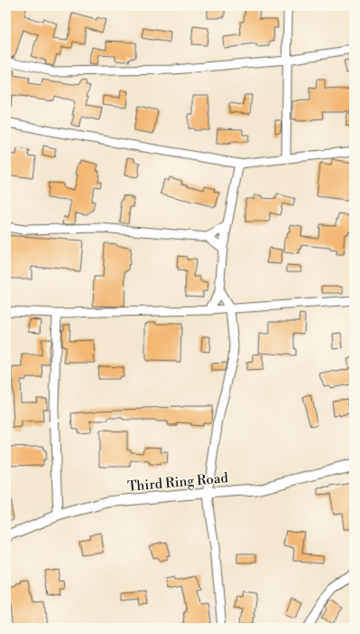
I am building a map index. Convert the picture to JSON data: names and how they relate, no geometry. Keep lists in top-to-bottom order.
{
  "streets": {
    "street": ["Third Ring Road"]
  }
}
